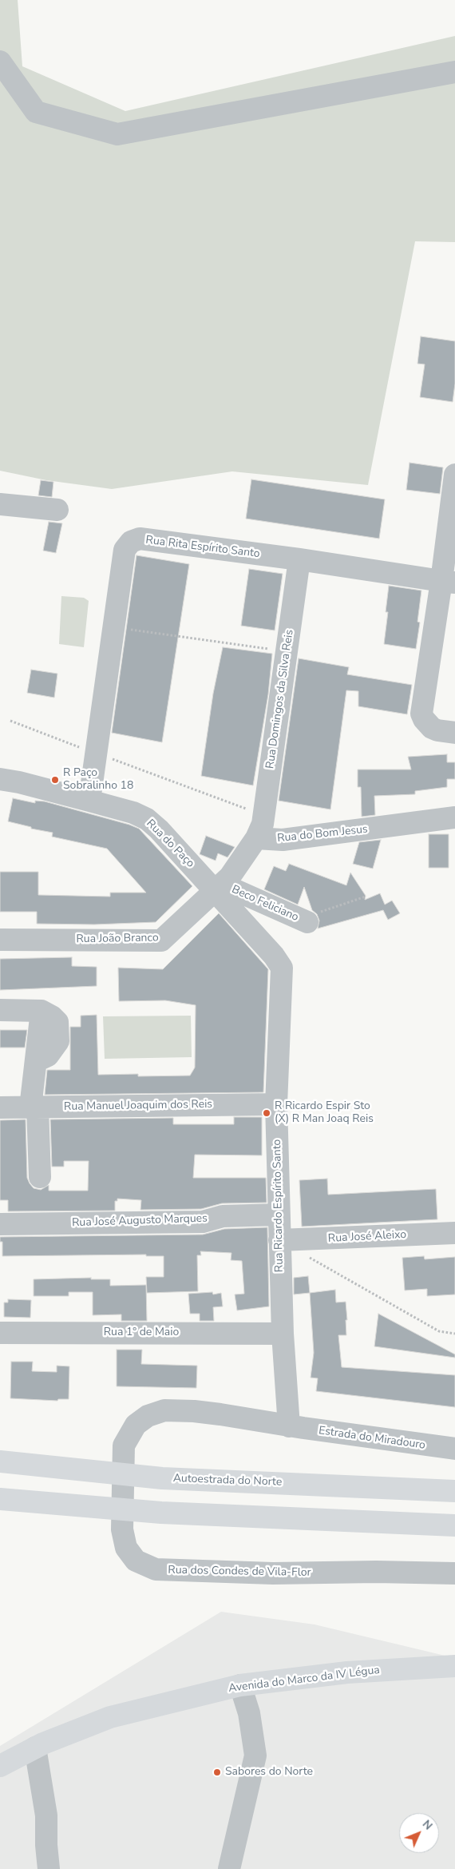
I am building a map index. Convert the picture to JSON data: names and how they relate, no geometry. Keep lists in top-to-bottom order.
{
  "streets": {
    "main road": ["Autoestrada do Norte", "Avenida do Marco da IV Légua"],
    "street": [
      "Rua Rita Espírito Santo",
      "Rua Domingos da Silva Reis",
      "Rua do Bom Jesus",
      "Rua do Paço",
      "Beco Feliciano",
      "Rua João Branco",
      "Rua Manuel Joaquim dos Reis",
      "Rua Ricardo Espírito Santo",
      "Rua José Augusto Marques",
      "Rua José Aleixo",
      "Rua 1º de Maio",
      "Estrada do Miradouro",
      "Rua dos Condes de Vila-Flor"
    ]
  },
  "crossings": [
    ["Rua Rita Espírito Santo", "Rua Domingos da Silva Reis"],
    ["Rua Rita Espírito Santo", "Rua do Paço"],
    ["Rua Domingos da Silva Reis", "Rua do Bom Jesus"],
    ["Rua do Paço", "Beco Feliciano"],
    ["Rua do Paço", "Rua João Branco"],
    ["Rua do Paço", "Rua Ricardo Espírito Santo"],
    ["Beco Feliciano", "Rua João Branco"],
    ["Beco Feliciano", "Rua Ricardo Espírito Santo"],
    ["Rua João Branco", "Rua Ricardo Espírito Santo"],
    ["Rua Manuel Joaquim dos Reis", "Rua Ricardo Espírito Santo"],
    ["Rua Ricardo Espírito Santo", "Rua José Augusto Marques"],
    ["Rua Ricardo Espírito Santo", "Rua José Aleixo"],
    ["Rua Ricardo Espírito Santo", "Rua 1º de Maio"],
    ["Rua Ricardo Espírito Santo", "Estrada do Miradouro"],
    ["Rua Ricardo Espírito Santo", "Rua dos Condes de Vila-Flor"],
    ["Estrada do Miradouro", "Rua dos Condes de Vila-Flor"]
  ],
  "places": ["R Paço Sobralinho 18", "R Ricardo Espir Sto (X) R Man Joaq Reis", "Sabores do Norte"],
  "north": "top right"
}
